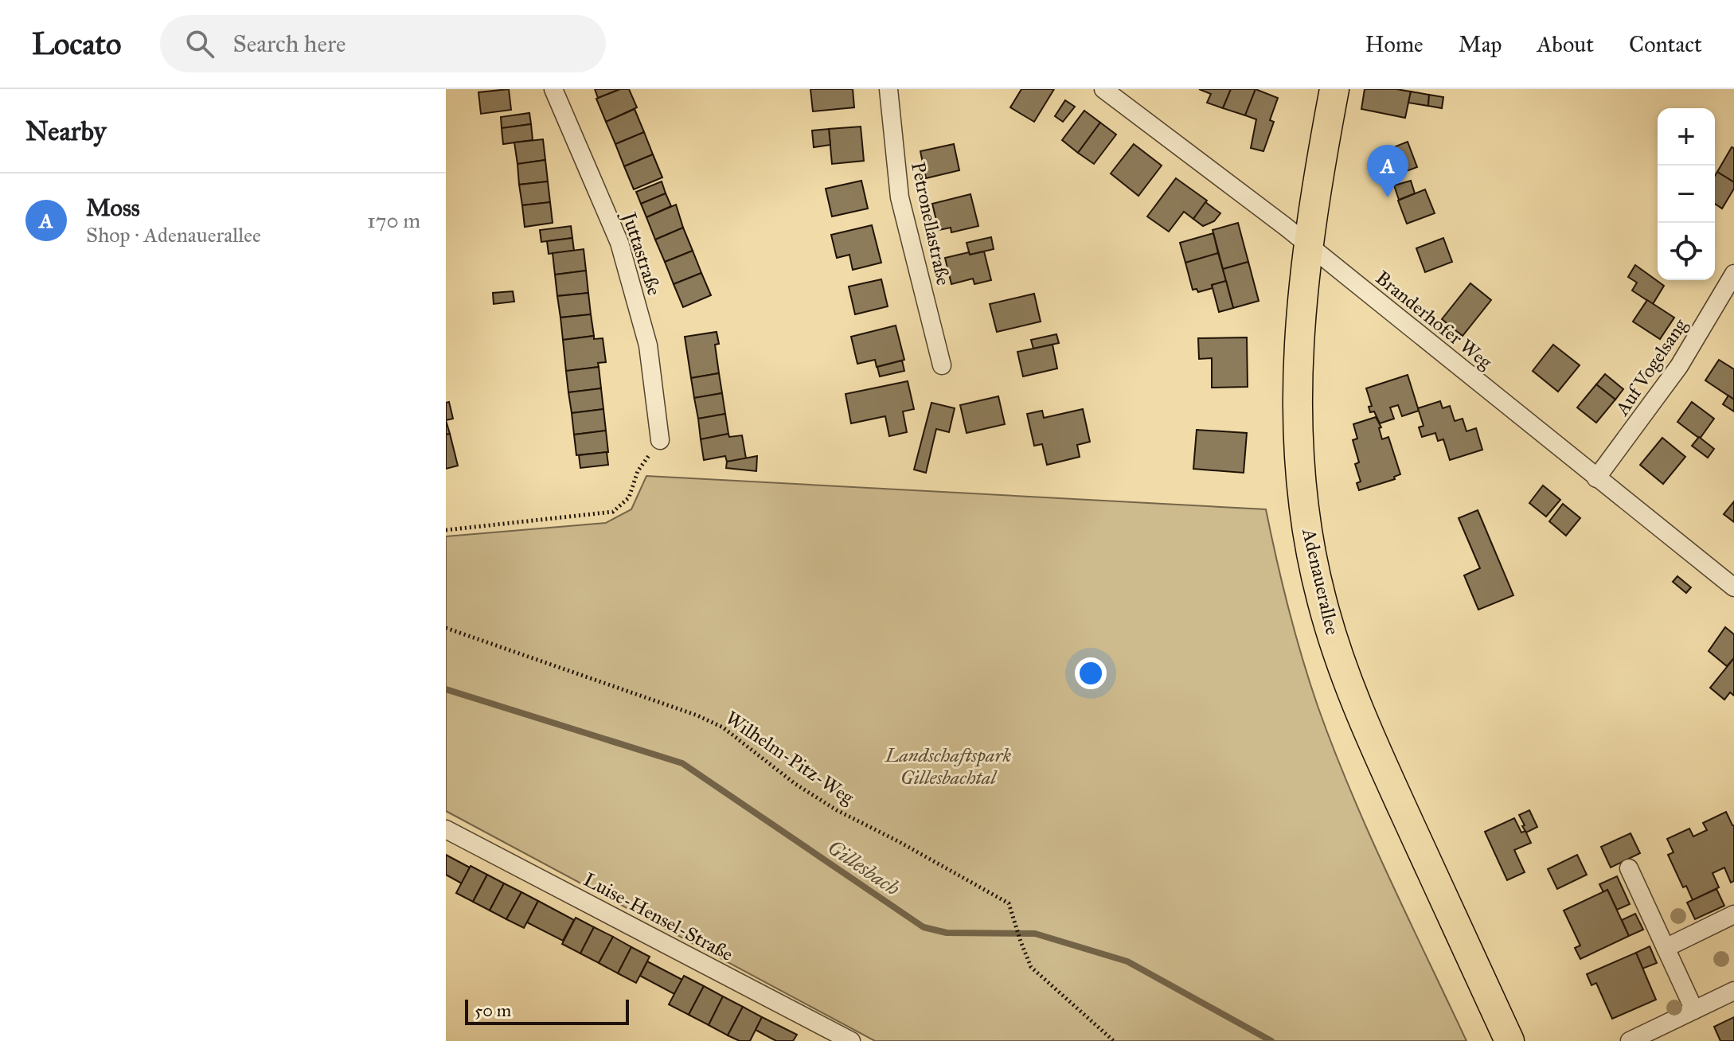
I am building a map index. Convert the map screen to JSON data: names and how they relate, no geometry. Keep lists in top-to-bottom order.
{
  "streets": {
    "main road": ["Adenauerallee"],
    "street": [
      "Petronellastraße",
      "Juttastraße",
      "Branderhofer Weg",
      "Auf Vogelsang",
      "Luise-Hensel-Straße"
    ],
    "path": ["Wilhelm-Pitz-Weg"]
  },
  "crossings": [
    ["Branderhofer Weg", "Auf Vogelsang"],
    ["Branderhofer Weg", "Adenauerallee"]
  ],
  "water": ["Gillesbach"],
  "parks": ["Landschaftspark Gillesbachtal"],
  "scale_bar": "50 m",
  "page": {
    "header": "Locato",
    "search": "Search here",
    "nav": [
      "Home",
      "Map",
      "About",
      "Contact"
    ],
    "heading": "Nearby",
    "map_buttons": ["+", "−"],
    "pins": "A",
    "list": [
      {
        "mark": "A",
        "name": "Moss",
        "note": "Shop · Adenauerallee",
        "value": "170 m"
      }
    ],
    "scale": "50 m"
  }
}
